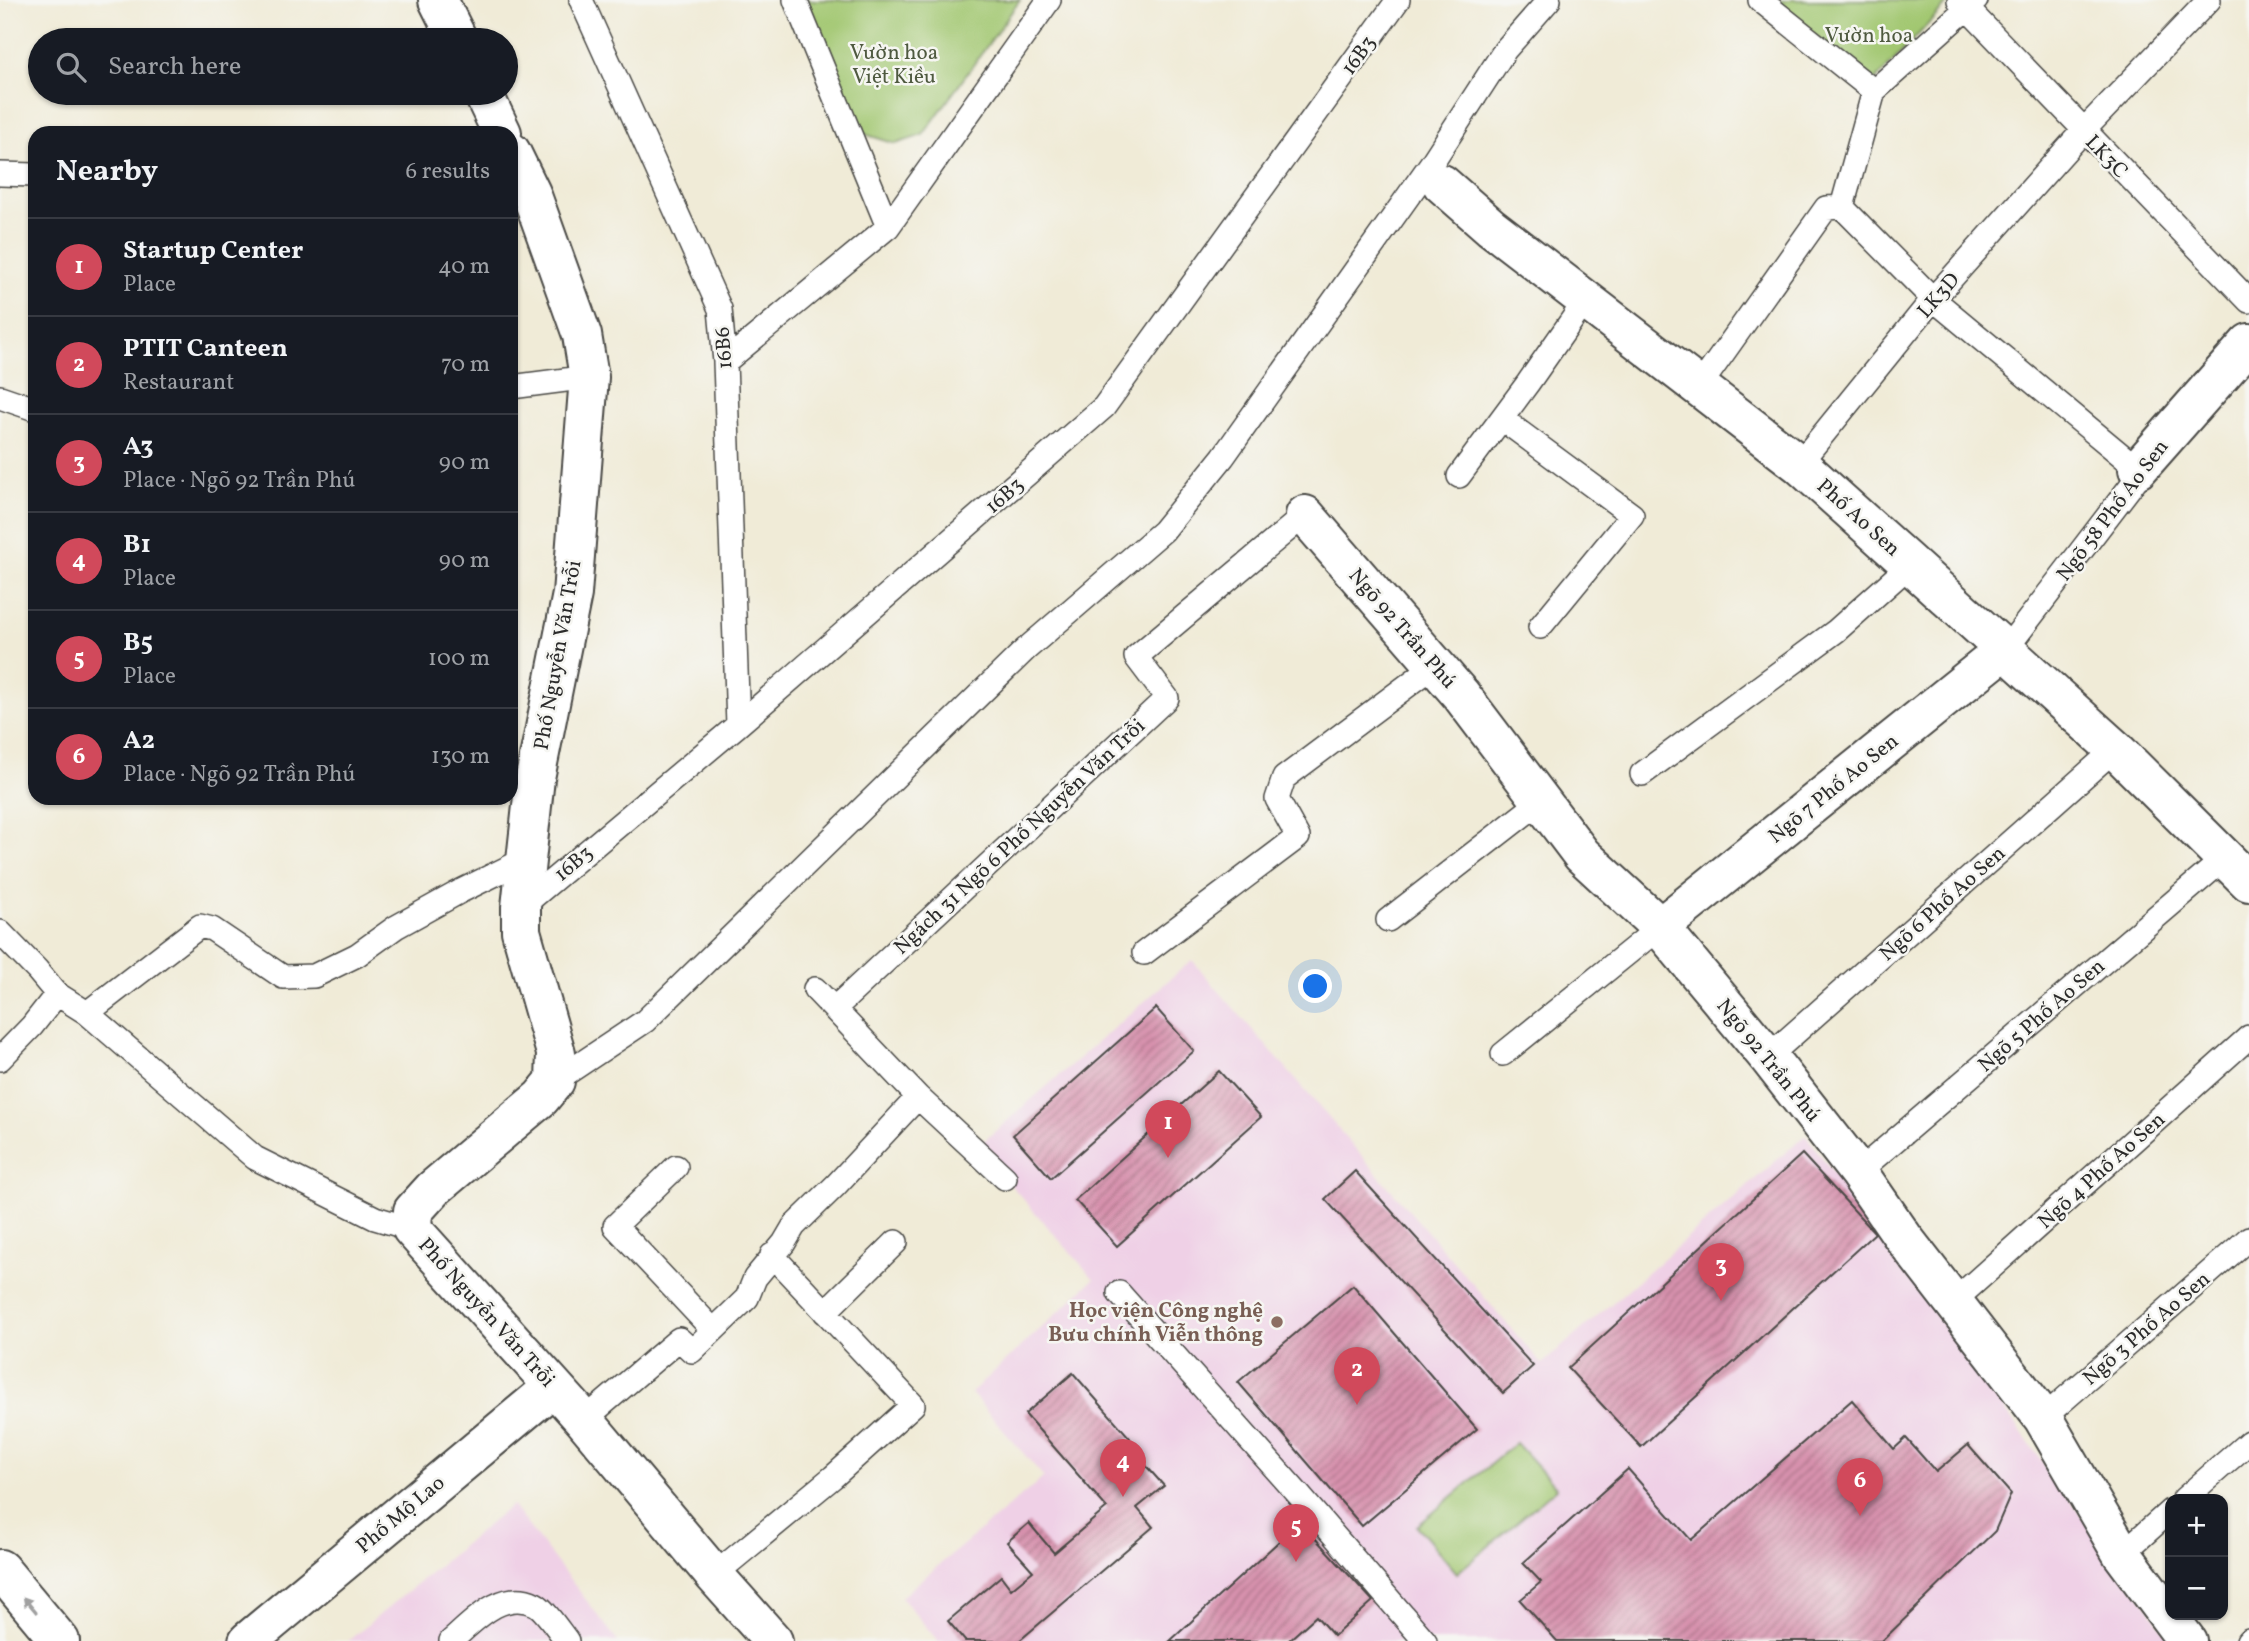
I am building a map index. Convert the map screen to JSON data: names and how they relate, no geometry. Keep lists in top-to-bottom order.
{
  "streets": {
    "street": [
      "Ngõ 58 Phố Ao Sen",
      "Phố Ao Sen",
      "Ngõ 92 Trần Phú",
      "Phố Nguyễn Văn Trỗi",
      "Ngõ 7 Phố Ao Sen",
      "Phố Mộ Lao"
    ],
    "lane": [
      "16B3",
      "LK3C",
      "LK3D",
      "16B6",
      "Ngách 31 Ngõ 6 Phố Nguyễn Văn Trỗi",
      "Ngõ 6 Phố Ao Sen",
      "Ngõ 5 Phố Ao Sen",
      "Ngõ 4 Phố Ao Sen",
      "Ngõ 3 Phố Ao Sen"
    ]
  },
  "crossings": [
    ["16B3", "16B6"],
    ["16B3", "Phố Nguyễn Văn Trỗi"],
    ["LK3C", "LK3D"],
    ["LK3D", "Phố Ao Sen"],
    ["Ngõ 58 Phố Ao Sen", "Phố Ao Sen"],
    ["Ngõ 58 Phố Ao Sen", "Ngõ 7 Phố Ao Sen"],
    ["Phố Ao Sen", "Ngõ 7 Phố Ao Sen"],
    ["Phố Ao Sen", "Ngõ 6 Phố Ao Sen"],
    ["Phố Ao Sen", "Ngõ 5 Phố Ao Sen"],
    ["Ngõ 92 Trần Phú", "Ngõ 7 Phố Ao Sen"],
    ["Ngõ 92 Trần Phú", "Ngách 31 Ngõ 6 Phố Nguyễn Văn Trỗi"],
    ["Ngõ 92 Trần Phú", "Ngõ 6 Phố Ao Sen"],
    ["Ngõ 92 Trần Phú", "Ngõ 5 Phố Ao Sen"],
    ["Ngõ 92 Trần Phú", "Ngõ 4 Phố Ao Sen"],
    ["Ngõ 92 Trần Phú", "Ngõ 3 Phố Ao Sen"],
    ["Phố Nguyễn Văn Trỗi", "Phố Mộ Lao"]
  ],
  "parks": ["Vườn hoa", "Vườn hoa Việt Kiều"],
  "places": ["Học viện Công nghệ Bưu chính Viễn thông"],
  "page": {
    "search": "Search here",
    "heading": ["Nearby", "6 results"],
    "list": [
      {
        "mark": "1",
        "name": "Startup Center",
        "note": "Place",
        "value": "40 m"
      },
      {
        "mark": "2",
        "name": "PTIT Canteen",
        "note": "Restaurant",
        "value": "70 m"
      },
      {
        "mark": "3",
        "name": "A3",
        "note": "Place · Ngõ 92 Trần Phú",
        "value": "90 m"
      },
      {
        "mark": "4",
        "name": "B1",
        "note": "Place",
        "value": "90 m"
      },
      {
        "mark": "5",
        "name": "B5",
        "note": "Place",
        "value": "100 m"
      },
      {
        "mark": "6",
        "name": "A2",
        "note": "Place · Ngõ 92 Trần Phú",
        "value": "130 m"
      }
    ],
    "pins": [
      "1",
      "3",
      "2",
      "4",
      "6",
      "5"
    ],
    "map_buttons": ["+", "−"]
  }
}
